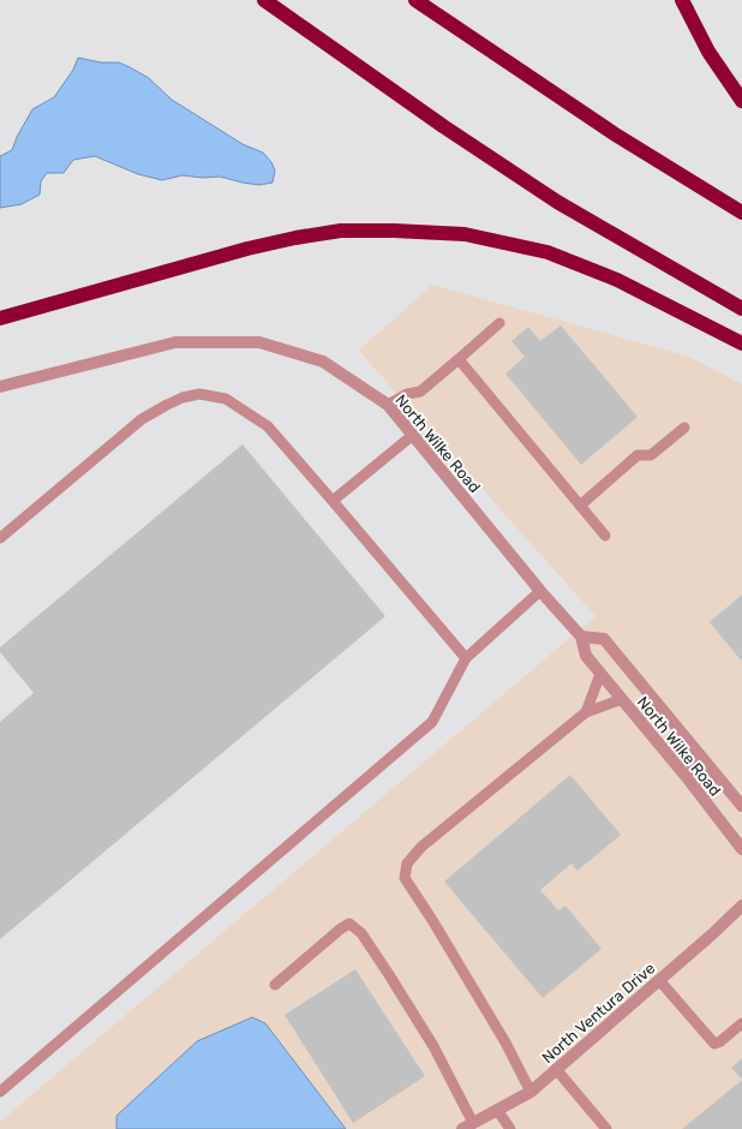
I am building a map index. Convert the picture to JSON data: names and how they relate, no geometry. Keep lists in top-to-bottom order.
{
  "streets": {
    "street": ["North Wilke Road", "North Ventura Drive"]
  }
}
